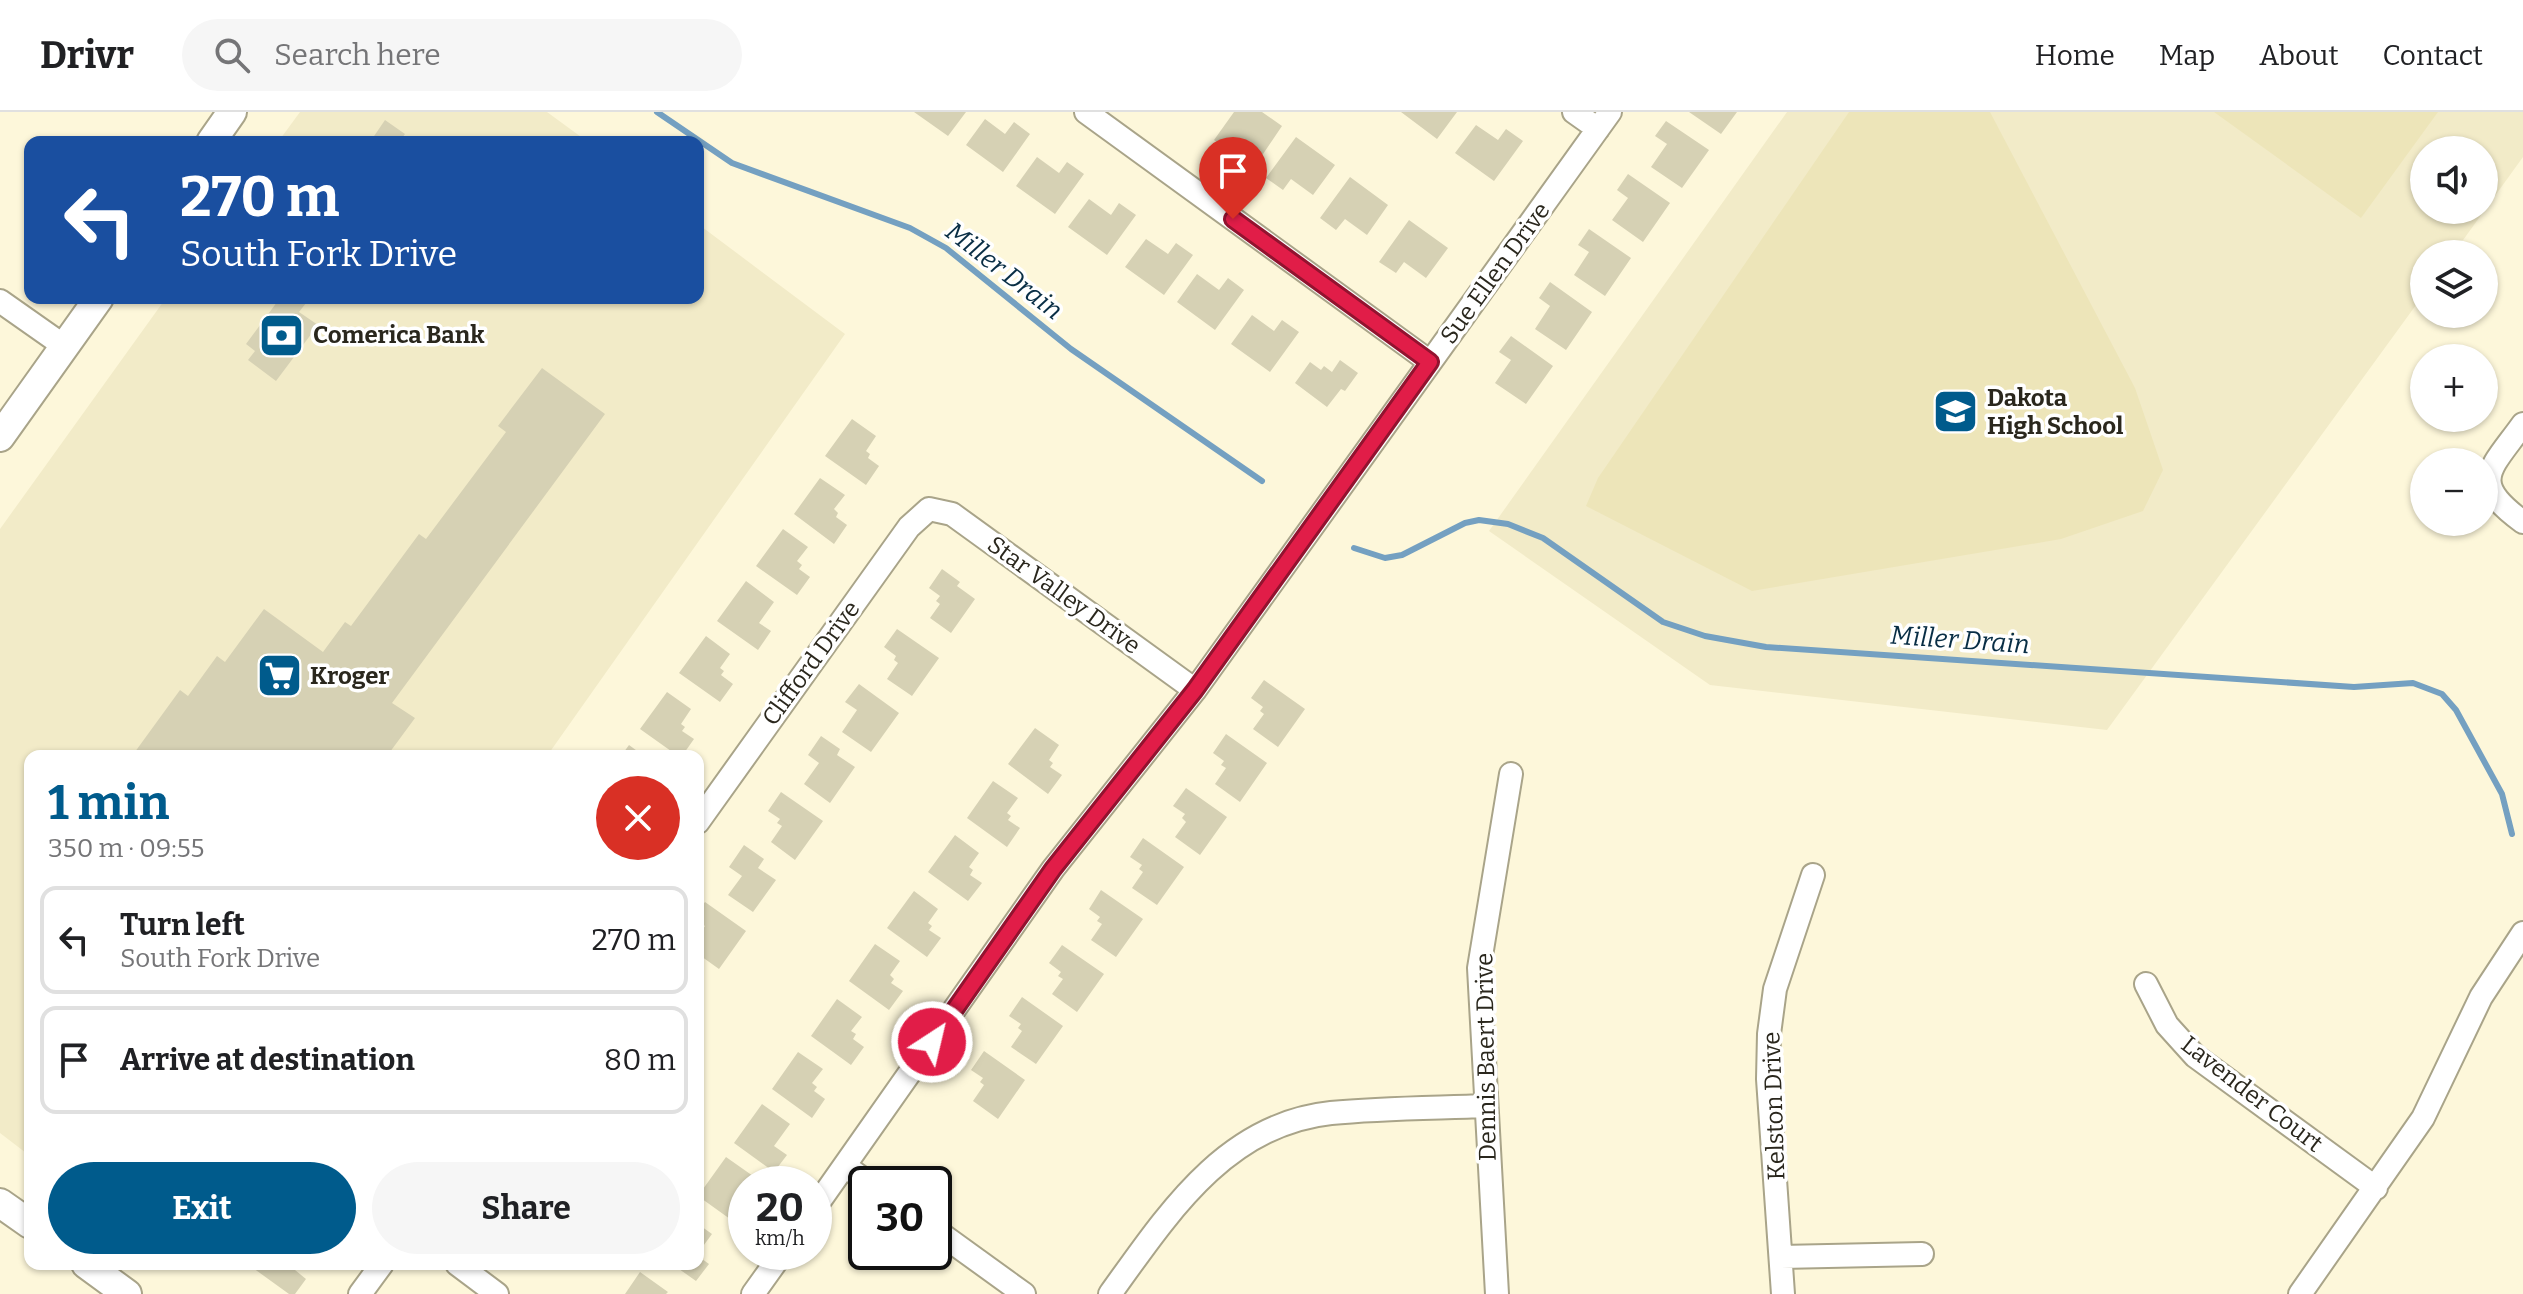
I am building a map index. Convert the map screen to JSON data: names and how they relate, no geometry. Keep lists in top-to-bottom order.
{
  "streets": {
    "street": [
      "Sue Ellen Drive",
      "Star Valley Drive",
      "Clifford Drive",
      "Dennis Baert Drive",
      "Lavender Court",
      "Kelston Drive"
    ]
  },
  "crossings": [
    ["Sue Ellen Drive", "Star Valley Drive"],
    ["Star Valley Drive", "Clifford Drive"]
  ],
  "water": ["Miller Drain"],
  "places": {
    "bank": ["Comerica Bank"],
    "school or university": ["Dakota High School"],
    "supermarket": ["Kroger"]
  },
  "page": {
    "header": "Drivr",
    "search": "Search here",
    "nav": [
      "Home",
      "Map",
      "About",
      "Contact"
    ],
    "map_buttons": ["+", "−"],
    "turn": ["270 m", "South Fork Drive"],
    "heading": ["1 min", "350 m · 09:55"],
    "list": [
      {
        "name": "Turn left",
        "note": "South Fork Drive",
        "value": "270 m"
      },
      {
        "name": "Arrive at destination",
        "value": "80 m"
      }
    ],
    "buttons": ["Exit", "Share"],
    "speed": "20 km/h",
    "limit": "30"
  }
}
